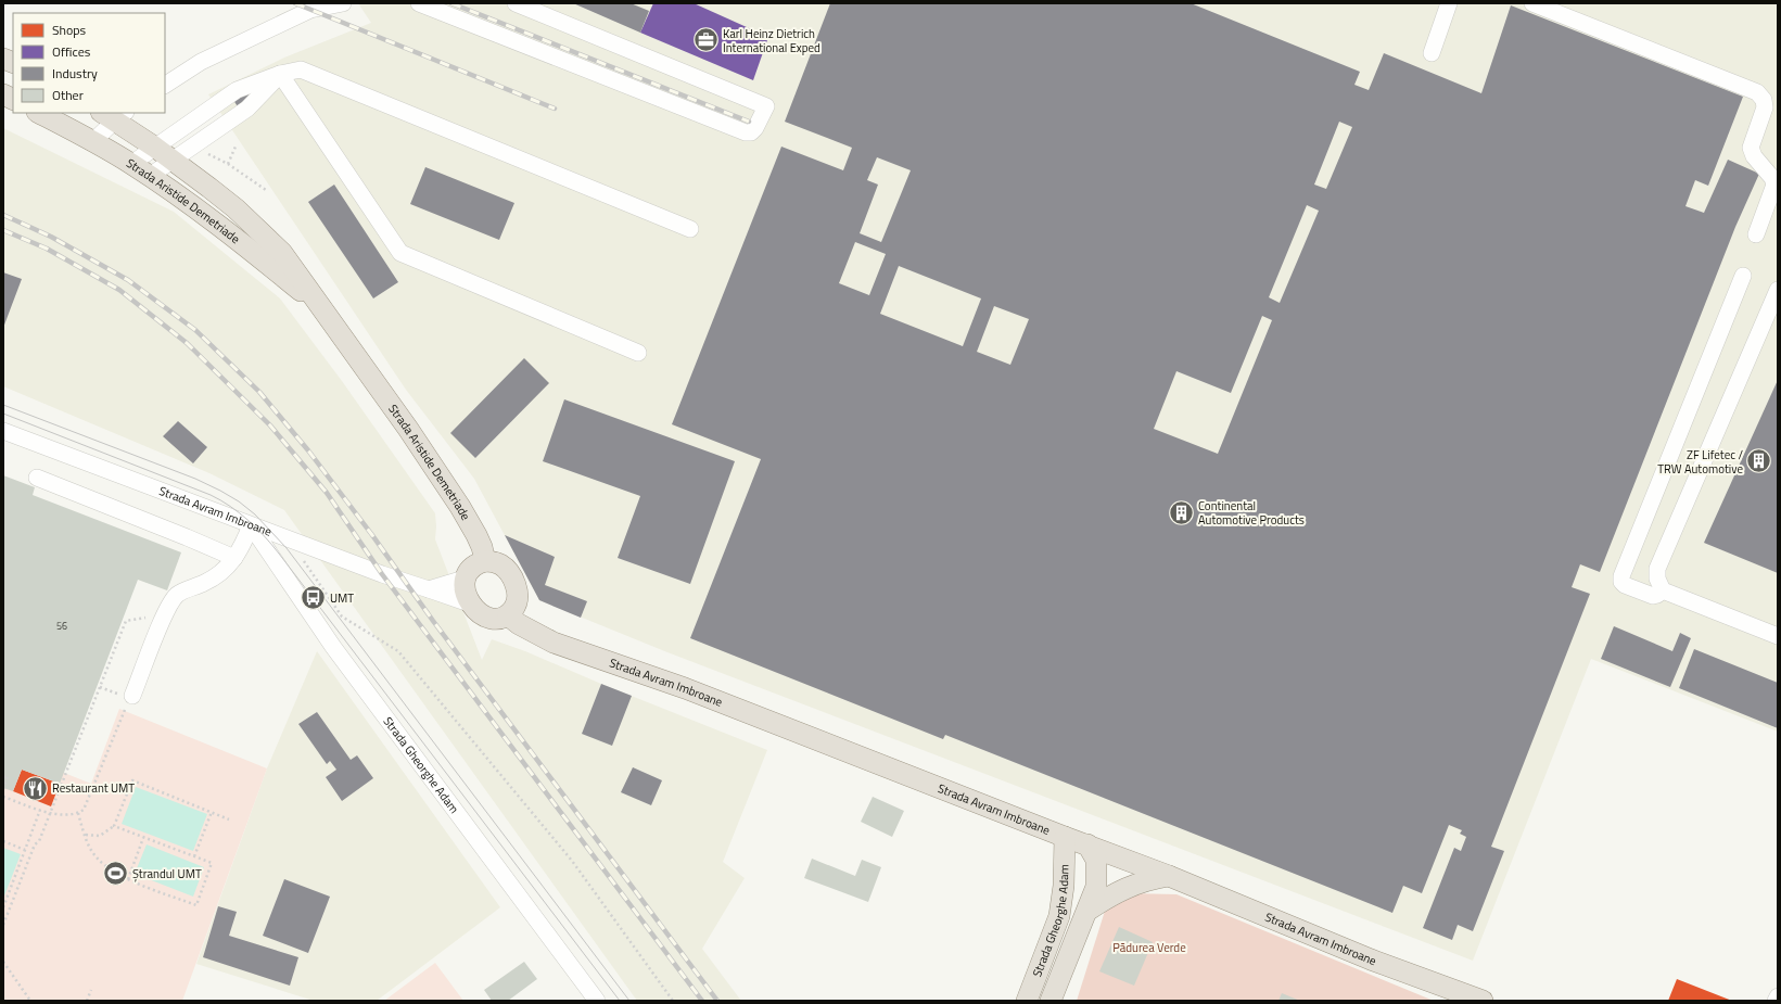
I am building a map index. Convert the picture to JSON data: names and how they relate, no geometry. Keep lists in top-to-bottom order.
{
  "streets": {
    "main road": ["Strada Aristide Demetriade", "Strada Avram Imbroane", "Strada Gheorghe Adam"]
  },
  "crossings": [
    ["Strada Aristide Demetriade", "Strada Avram Imbroane"],
    ["Strada Avram Imbroane", "Strada Gheorghe Adam"]
  ],
  "parks": ["Pădurea Verde"],
  "places": {
    "office": ["Karl Heinz Dietrich International Exped"],
    "building": ["ZF Lifetec / TRW Automotive", "Continental Automotive Products"],
    "bus stop": ["UMT"],
    "restaurant": ["Restaurant UMT"],
    "sports": ["Ștrandul UMT"]
  },
  "house_numbers": ["56"],
  "legend": [
    "Shops",
    "Offices",
    "Industry",
    "Other"
  ]
}
